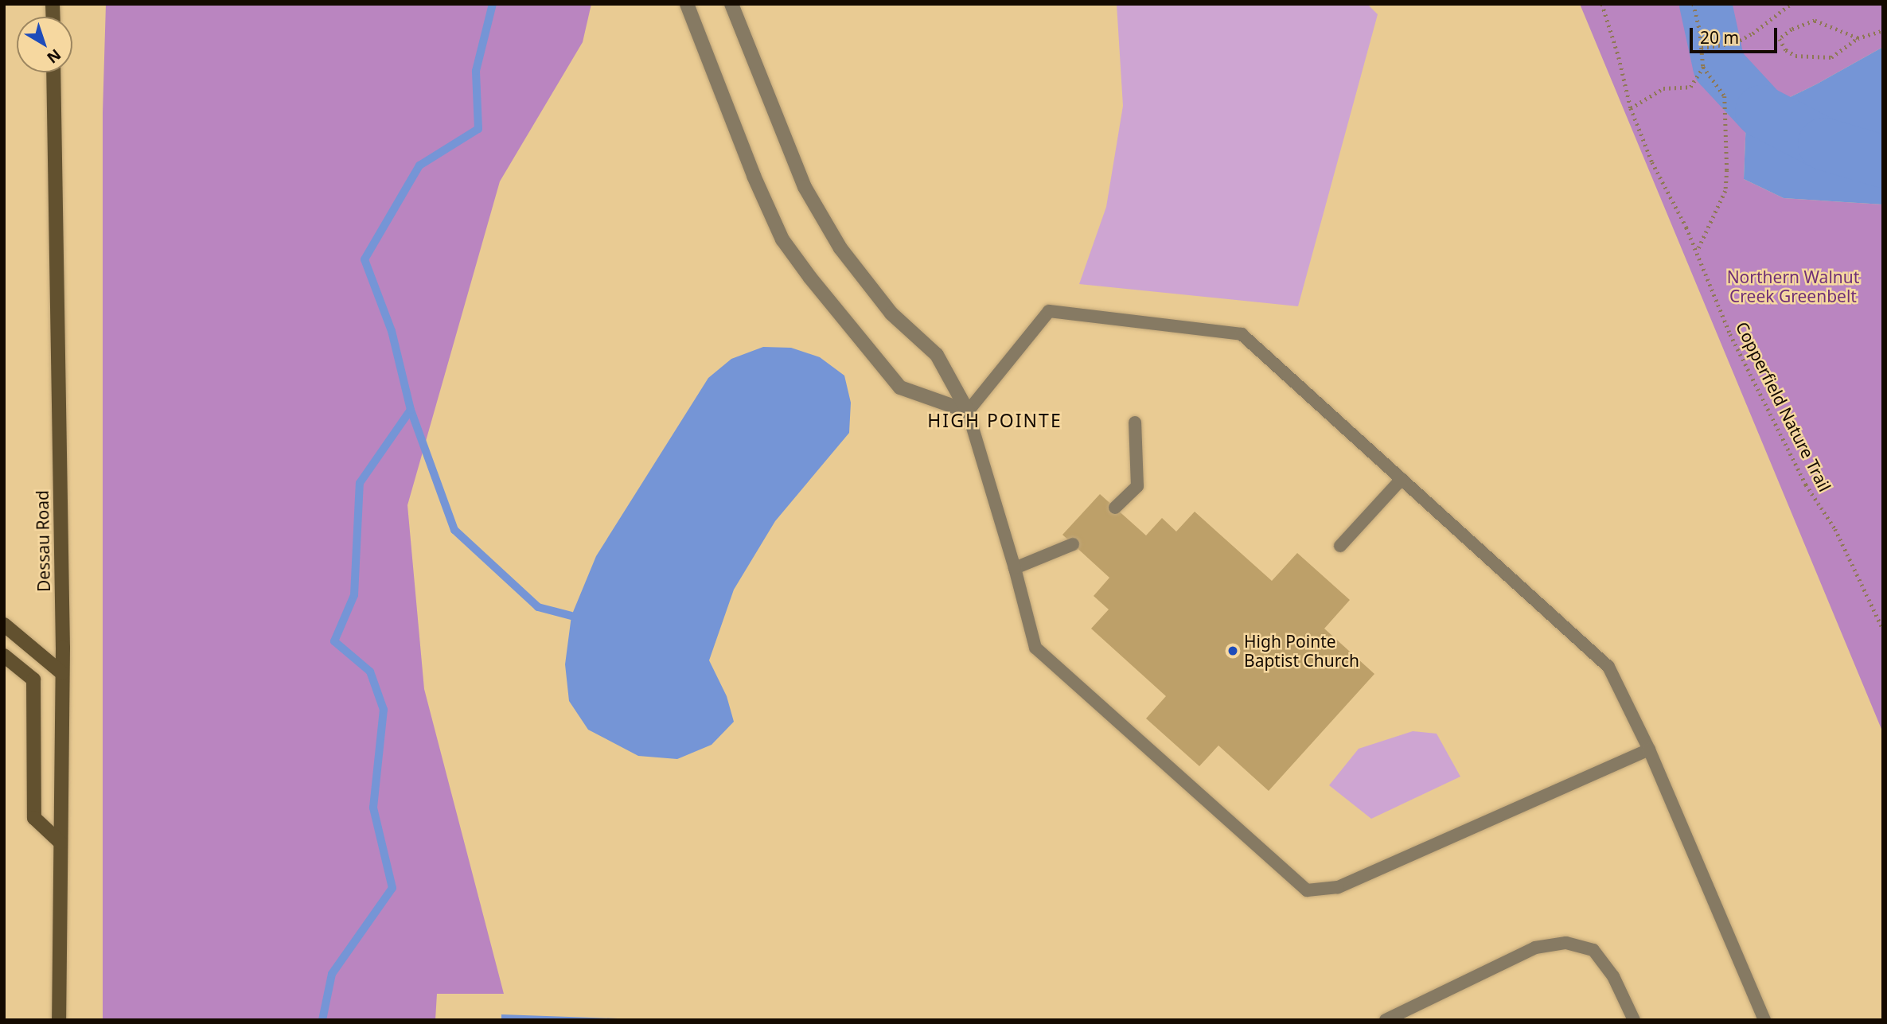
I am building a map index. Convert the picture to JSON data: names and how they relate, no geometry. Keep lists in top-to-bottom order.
{
  "streets": {
    "main road": ["Dessau Road"],
    "path": ["Copperfield Nature Trail"]
  },
  "districts": ["HIGH POINTE"],
  "parks": ["Northern Walnut Creek Greenbelt"],
  "places": ["High Pointe Baptist Church"],
  "scale_bar": "20 m",
  "north": "bottom right"
}
